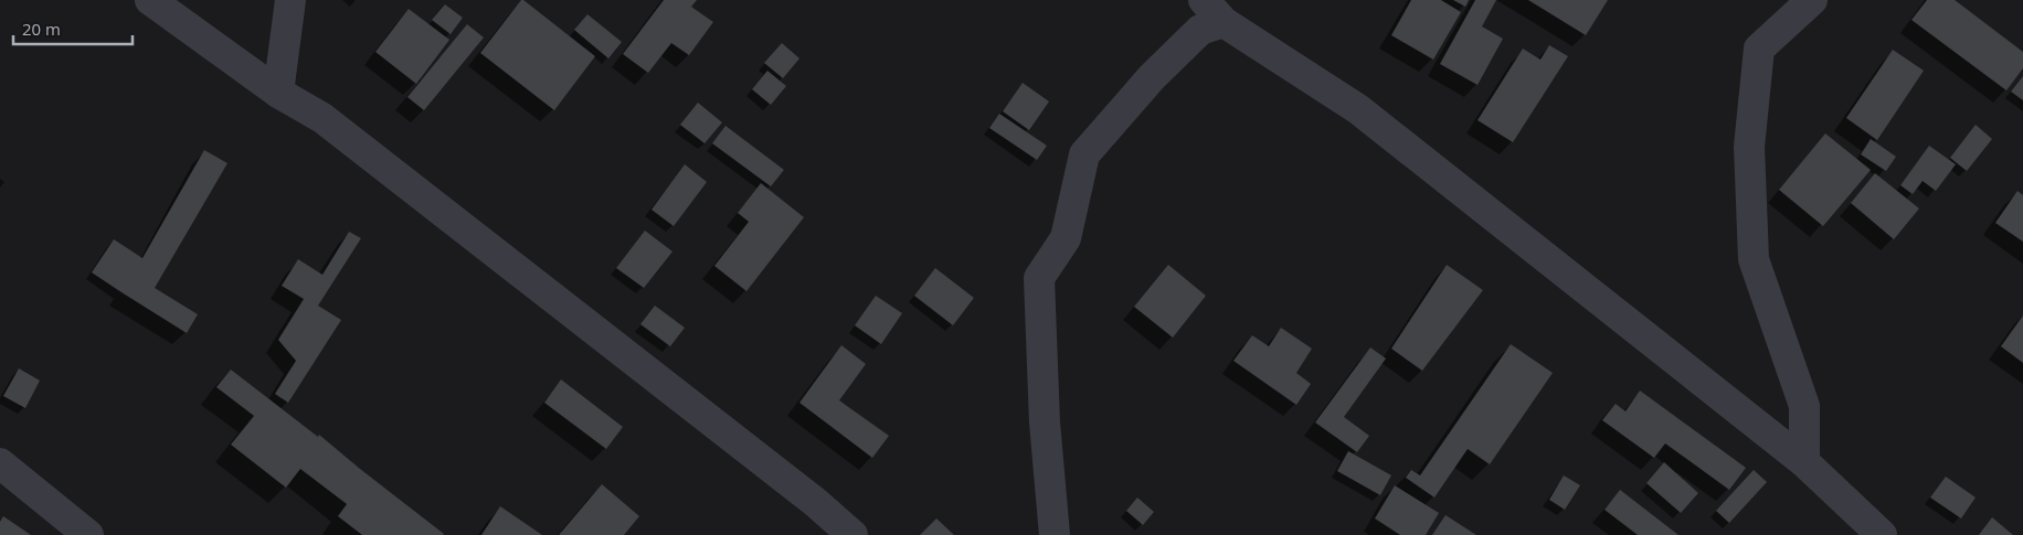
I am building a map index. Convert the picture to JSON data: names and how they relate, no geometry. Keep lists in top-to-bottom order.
{
  "scale_bar": "20 m"
}
